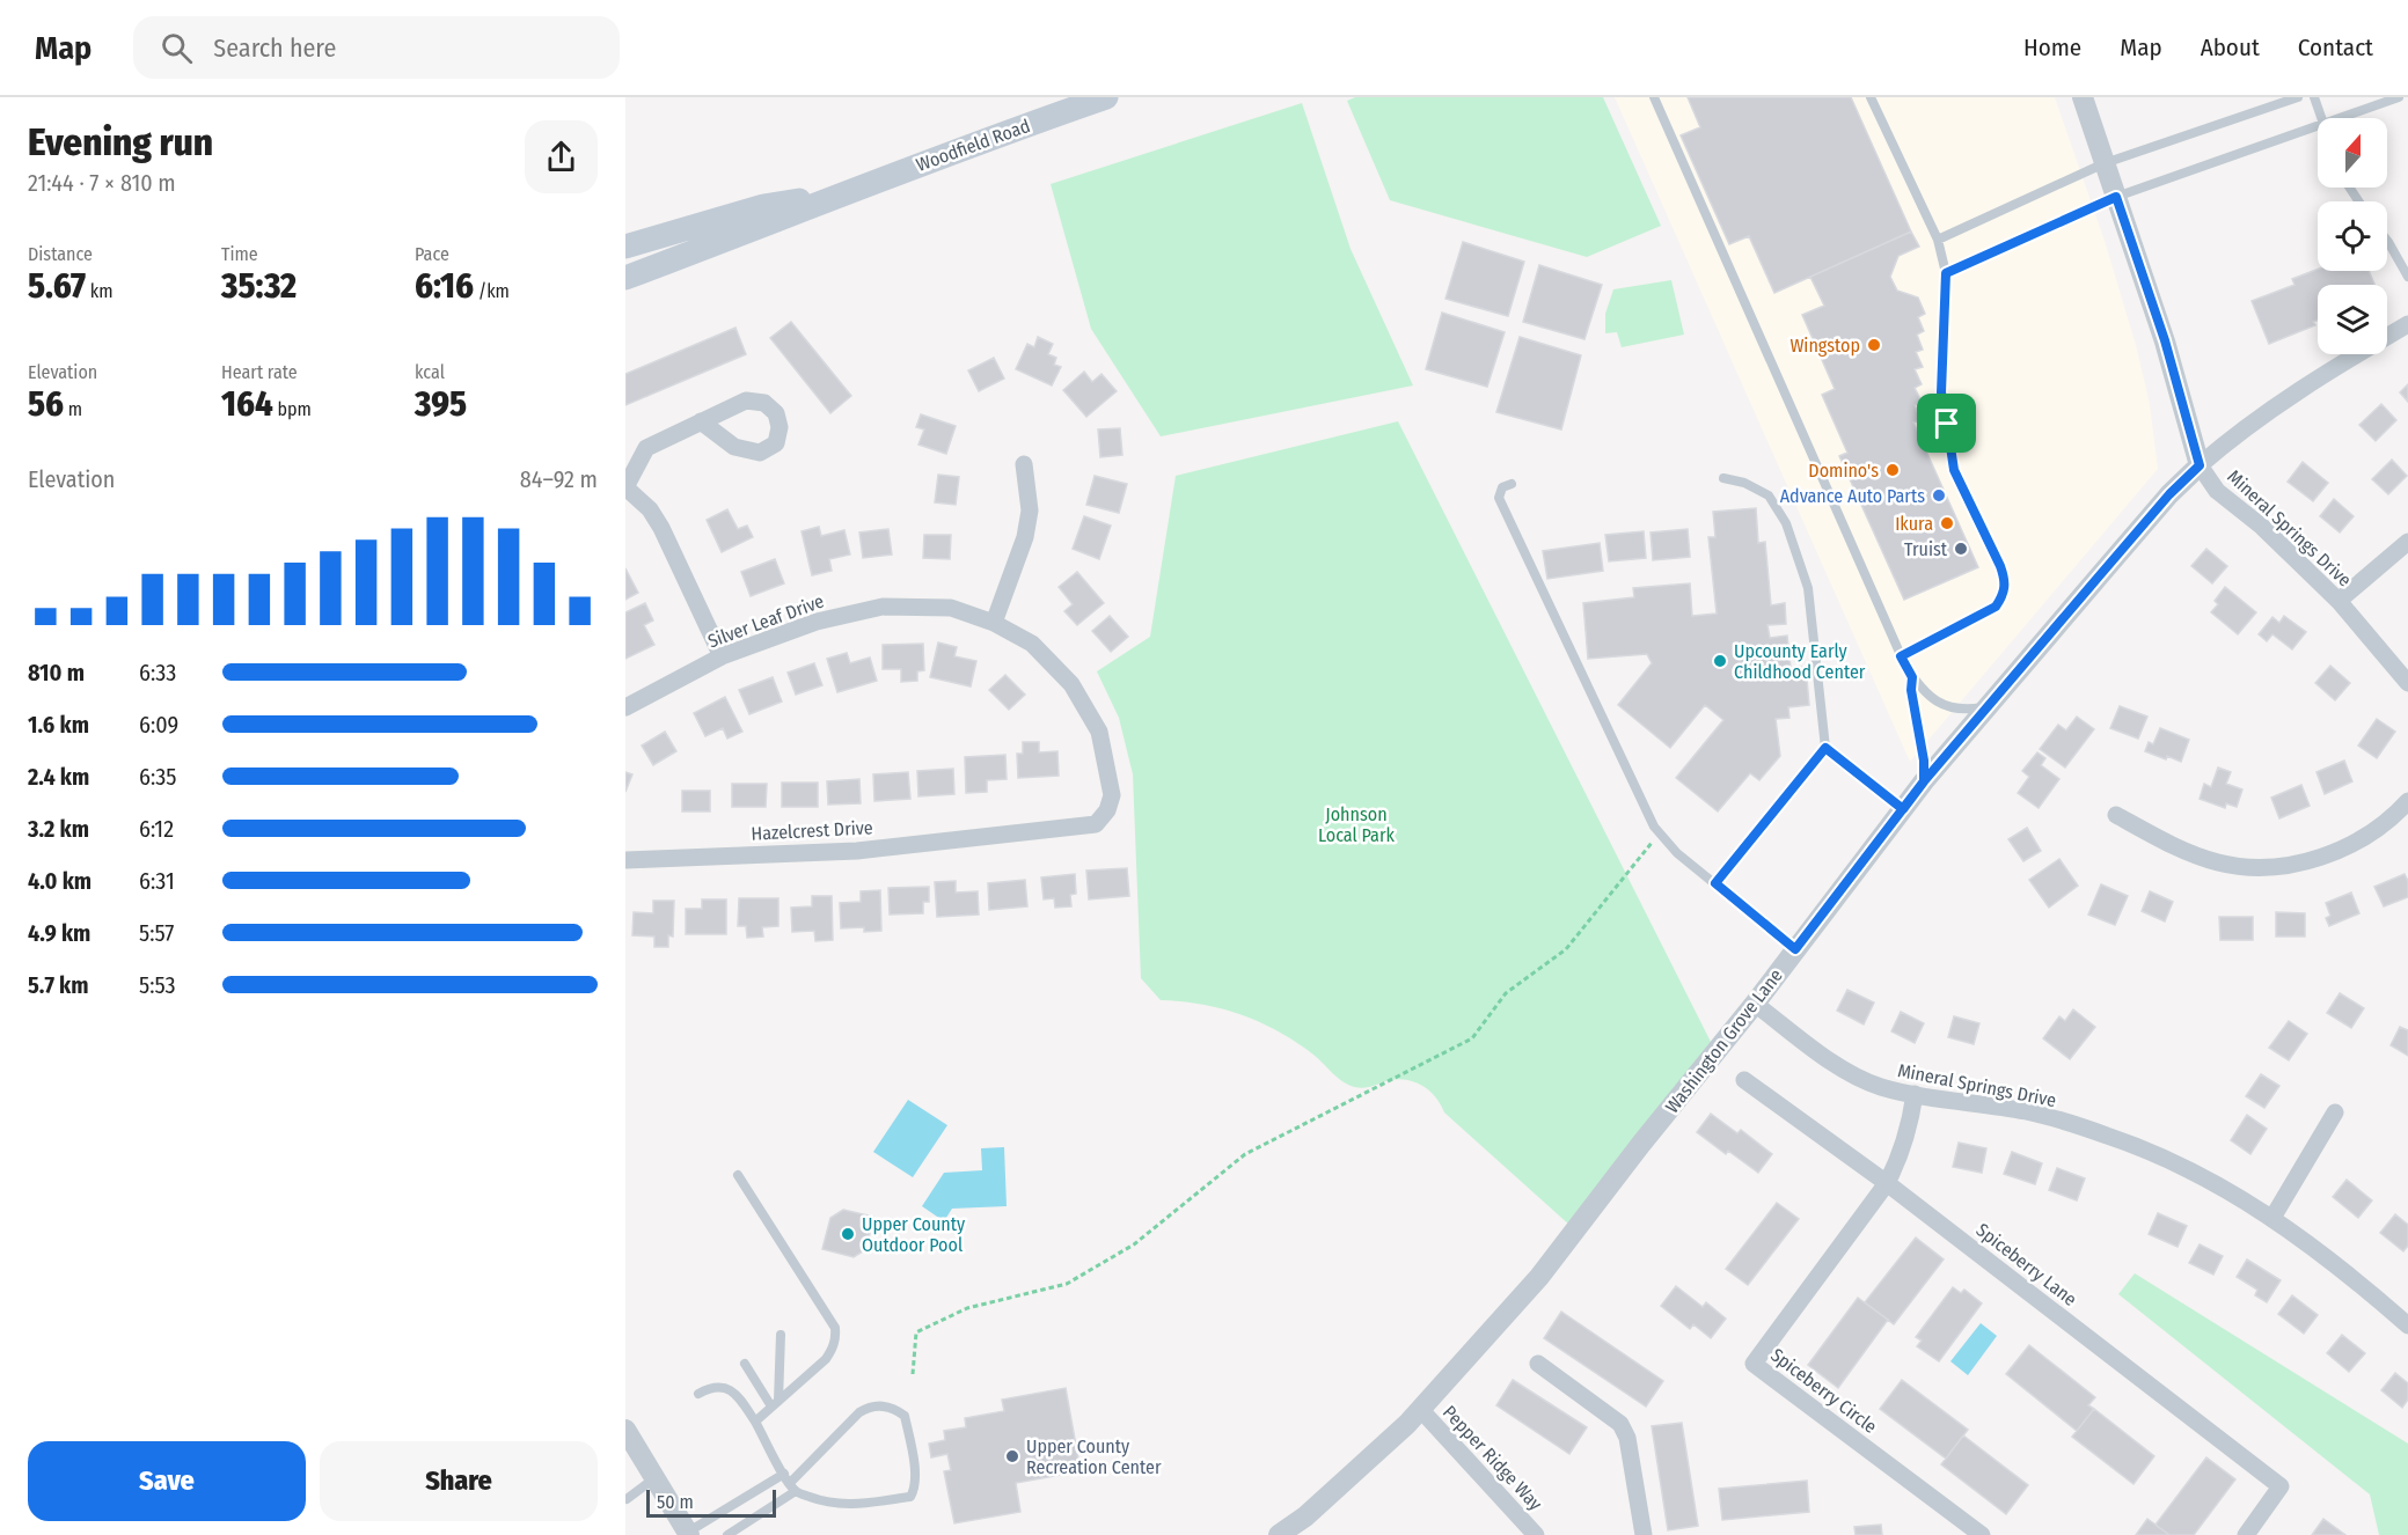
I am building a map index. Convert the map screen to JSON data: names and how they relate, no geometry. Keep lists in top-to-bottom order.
{
  "streets": {
    "main road": ["Woodfield Road"],
    "street": [
      "Mineral Springs Drive",
      "Silver Leaf Drive",
      "Hazelcrest Drive",
      "Washington Grove Lane",
      "Spiceberry Lane",
      "Spiceberry Circle",
      "Pepper Ridge Way"
    ]
  },
  "crossings": [
    ["Mineral Springs Drive", "Washington Grove Lane"],
    ["Silver Leaf Drive", "Hazelcrest Drive"],
    ["Washington Grove Lane", "Pepper Ridge Way"],
    ["Spiceberry Lane", "Spiceberry Circle"]
  ],
  "parks": ["Johnson Local Park"],
  "places": [
    "Wingstop",
    "Domino's",
    "Advance Auto Parts",
    "Ikura",
    "Truist",
    "Upcounty Early Childhood Center",
    "Upper County Outdoor Pool",
    "Upper County Recreation Center"
  ],
  "scale_bar": "50 m",
  "north": "top",
  "page": {
    "header": "Map",
    "search": "Search here",
    "nav": [
      "Home",
      "Map",
      "About",
      "Contact"
    ],
    "heading": ["Evening run", "21:44 · 7 × 810 m"],
    "stats": [
      ["Distance", "5.67 km"],
      ["Time", "35:32"],
      ["Pace", "6:16 /km"],
      ["Elevation", "56 m"],
      ["Heart rate", "164 bpm"],
      ["kcal", "395"]
    ],
    "chart": ["Elevation", "84–92 m"],
    "list": [
      {
        "name": "810 m",
        "note": "6:33"
      },
      {
        "name": "1.6 km",
        "note": "6:09"
      },
      {
        "name": "2.4 km",
        "note": "6:35"
      },
      {
        "name": "3.2 km",
        "note": "6:12"
      },
      {
        "name": "4.0 km",
        "note": "6:31"
      },
      {
        "name": "4.9 km",
        "note": "5:57"
      },
      {
        "name": "5.7 km",
        "note": "5:53"
      }
    ],
    "buttons": ["Save", "Share"],
    "scale": "50 m"
  }
}
